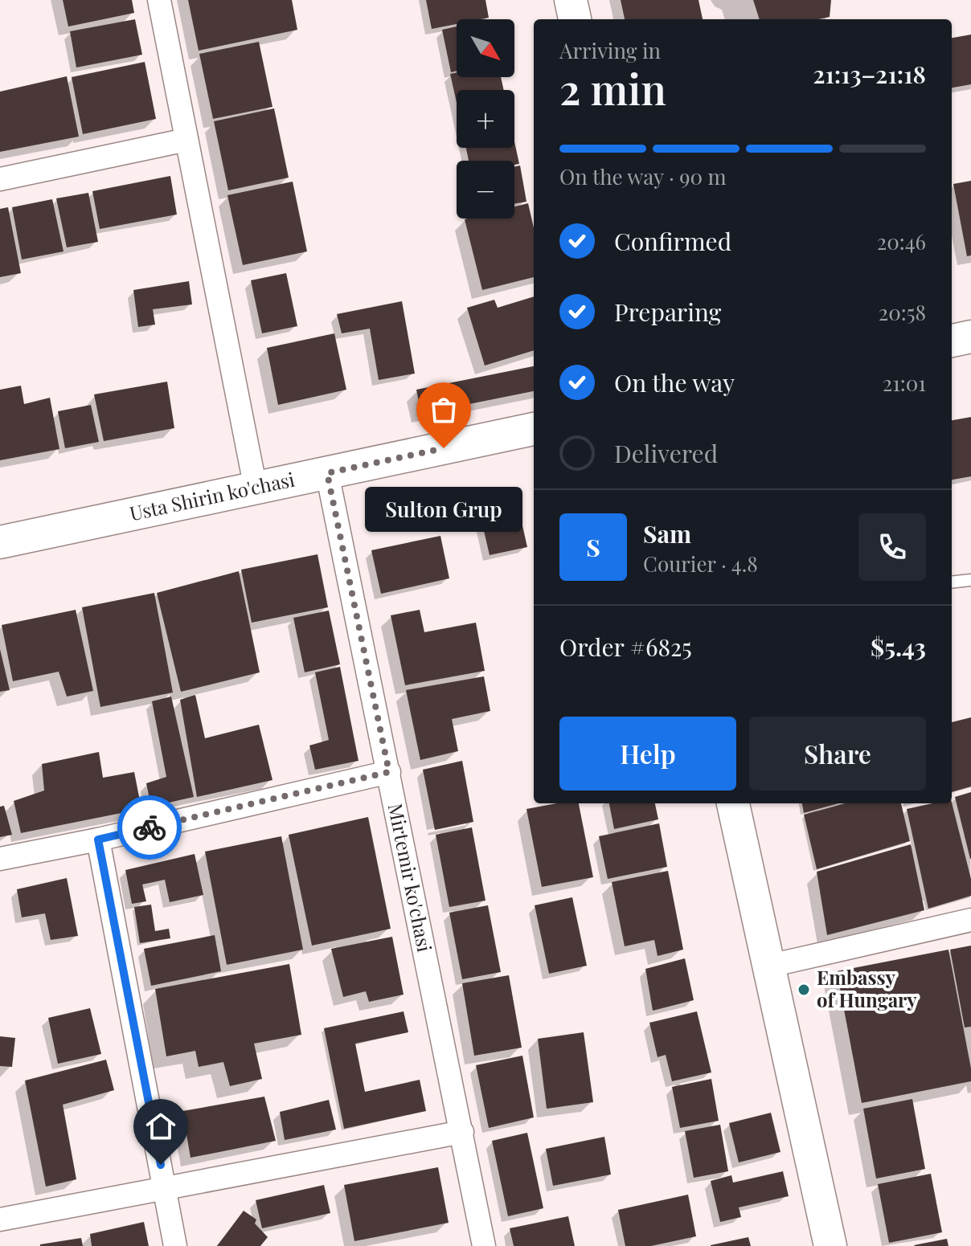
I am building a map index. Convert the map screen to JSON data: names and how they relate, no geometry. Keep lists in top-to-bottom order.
{
  "streets": {
    "main road": ["Usta Shirin ko'chasi"],
    "street": ["Mirtemir ko'chasi"]
  },
  "crossings": [
    ["Usta Shirin ko'chasi", "Mirtemir ko'chasi"]
  ],
  "places": ["Sulton Grup", "Embassy of Hungary"],
  "north": "bottom right",
  "page": {
    "map_buttons": ["+", "−"],
    "heading": ["2 min", "Arriving in", "21:13–21:18"],
    "panel": [
      "Sam",
      "Courier · 4.8",
      "Order #6825",
      "$5.43"
    ],
    "bar": "On the way · 90 m",
    "list": [
      ["Confirmed", "20:46"],
      ["Preparing", "20:58"],
      ["On the way", "21:01"],
      "Delivered"
    ],
    "bubble": "Sulton Grup",
    "round": "S",
    "buttons": ["Help", "Share"]
  }
}
